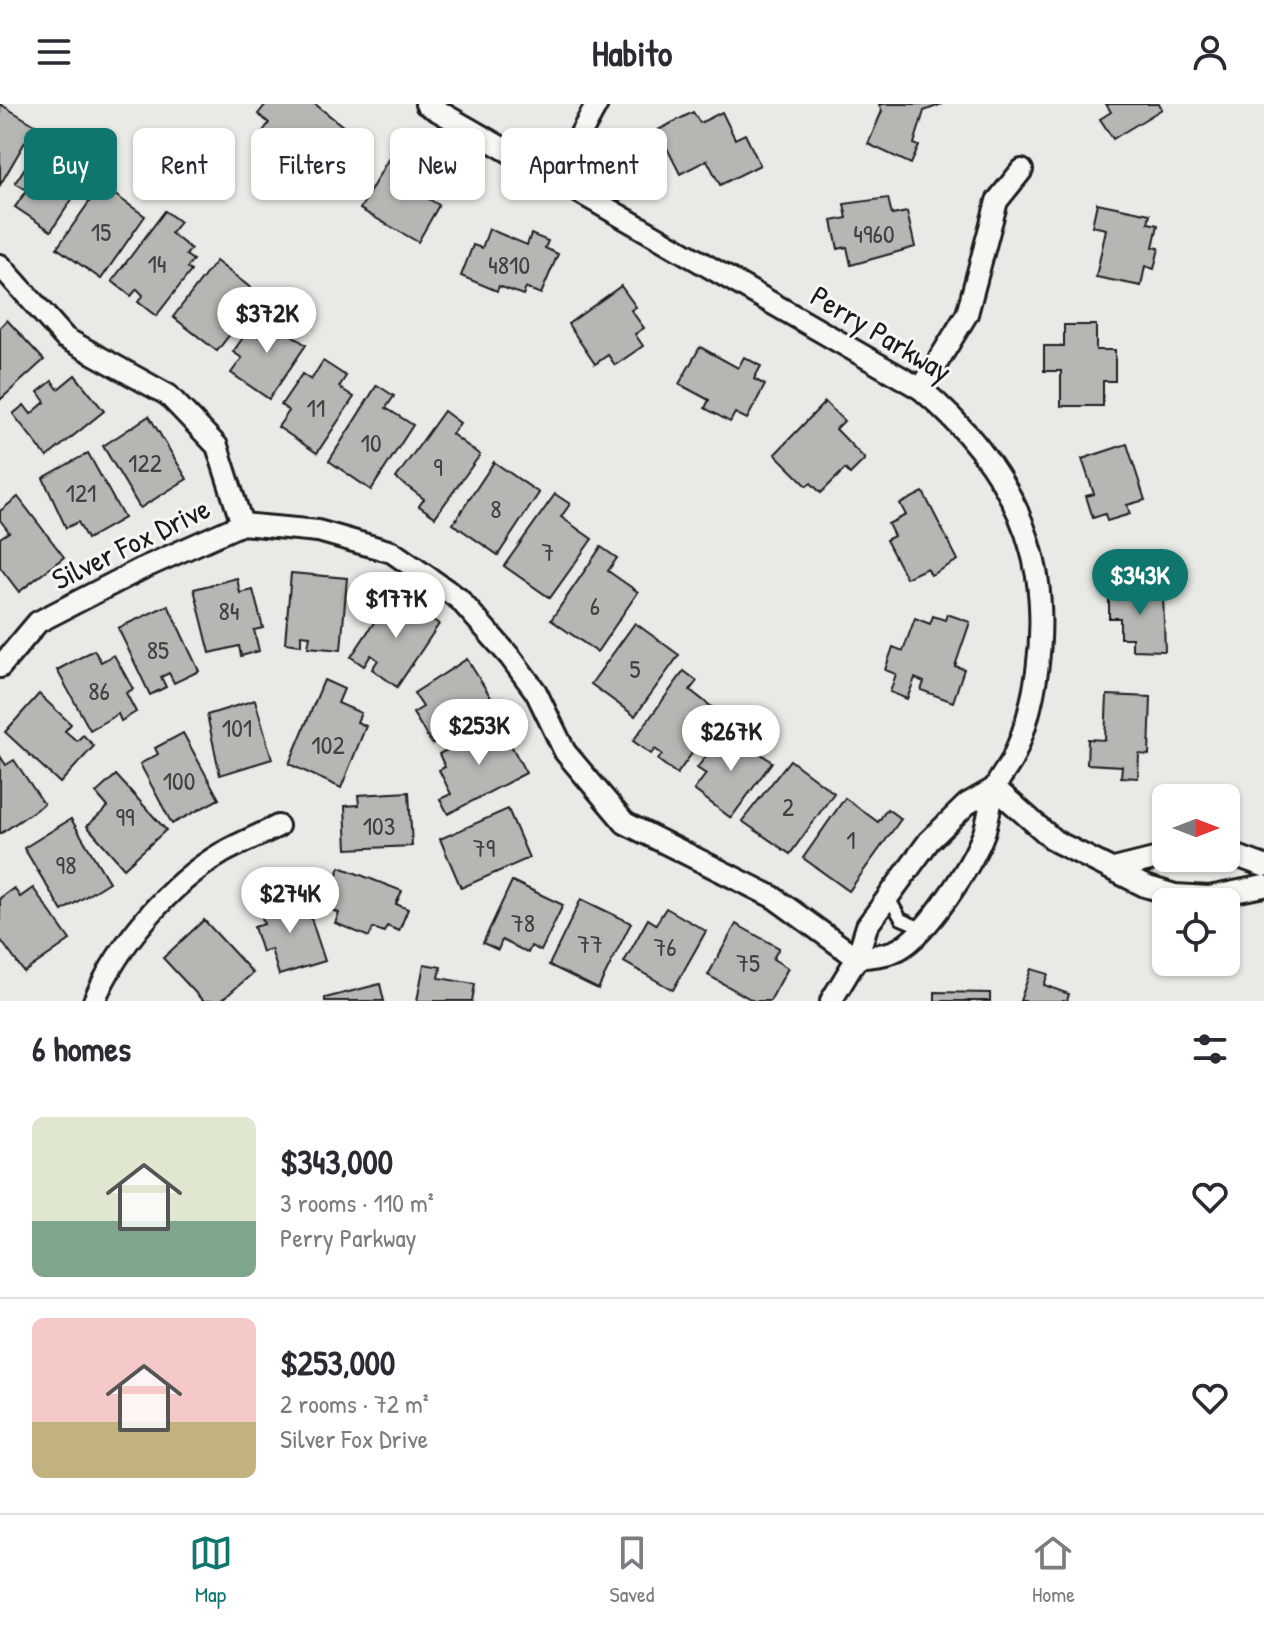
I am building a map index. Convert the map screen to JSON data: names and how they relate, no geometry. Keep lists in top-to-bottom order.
{
  "streets": {
    "street": ["Perry Parkway", "Silver Fox Drive"]
  },
  "crossings": [
    ["Perry Parkway", "Silver Fox Drive"]
  ],
  "house_numbers": [
    "15",
    "4960",
    "14",
    "4810",
    "11",
    "10",
    "122",
    "9",
    "121",
    "8",
    "7",
    "6",
    "84",
    "85",
    "5",
    "86",
    "101",
    "102",
    "100",
    "2",
    "99",
    "103",
    "1",
    "79",
    "98",
    "78",
    "77",
    "76",
    "75"
  ],
  "north": "right",
  "page": {
    "header": "Habito",
    "chip": [
      "Buy",
      "Rent",
      "Filters",
      "New",
      "Apartment"
    ],
    "price": [
      "$372K",
      "$343K",
      "$177K",
      "$253K",
      "$267K",
      "$274K"
    ],
    "heading": "6 homes",
    "list": [
      {
        "name": "$343,000",
        "note": "3 rooms · 110 m² · Perry Parkway"
      },
      {
        "name": "$253,000",
        "note": "2 rooms · 72 m² · Silver Fox Drive"
      }
    ],
    "tabs": ["Map", "Saved", "Home"]
  }
}
